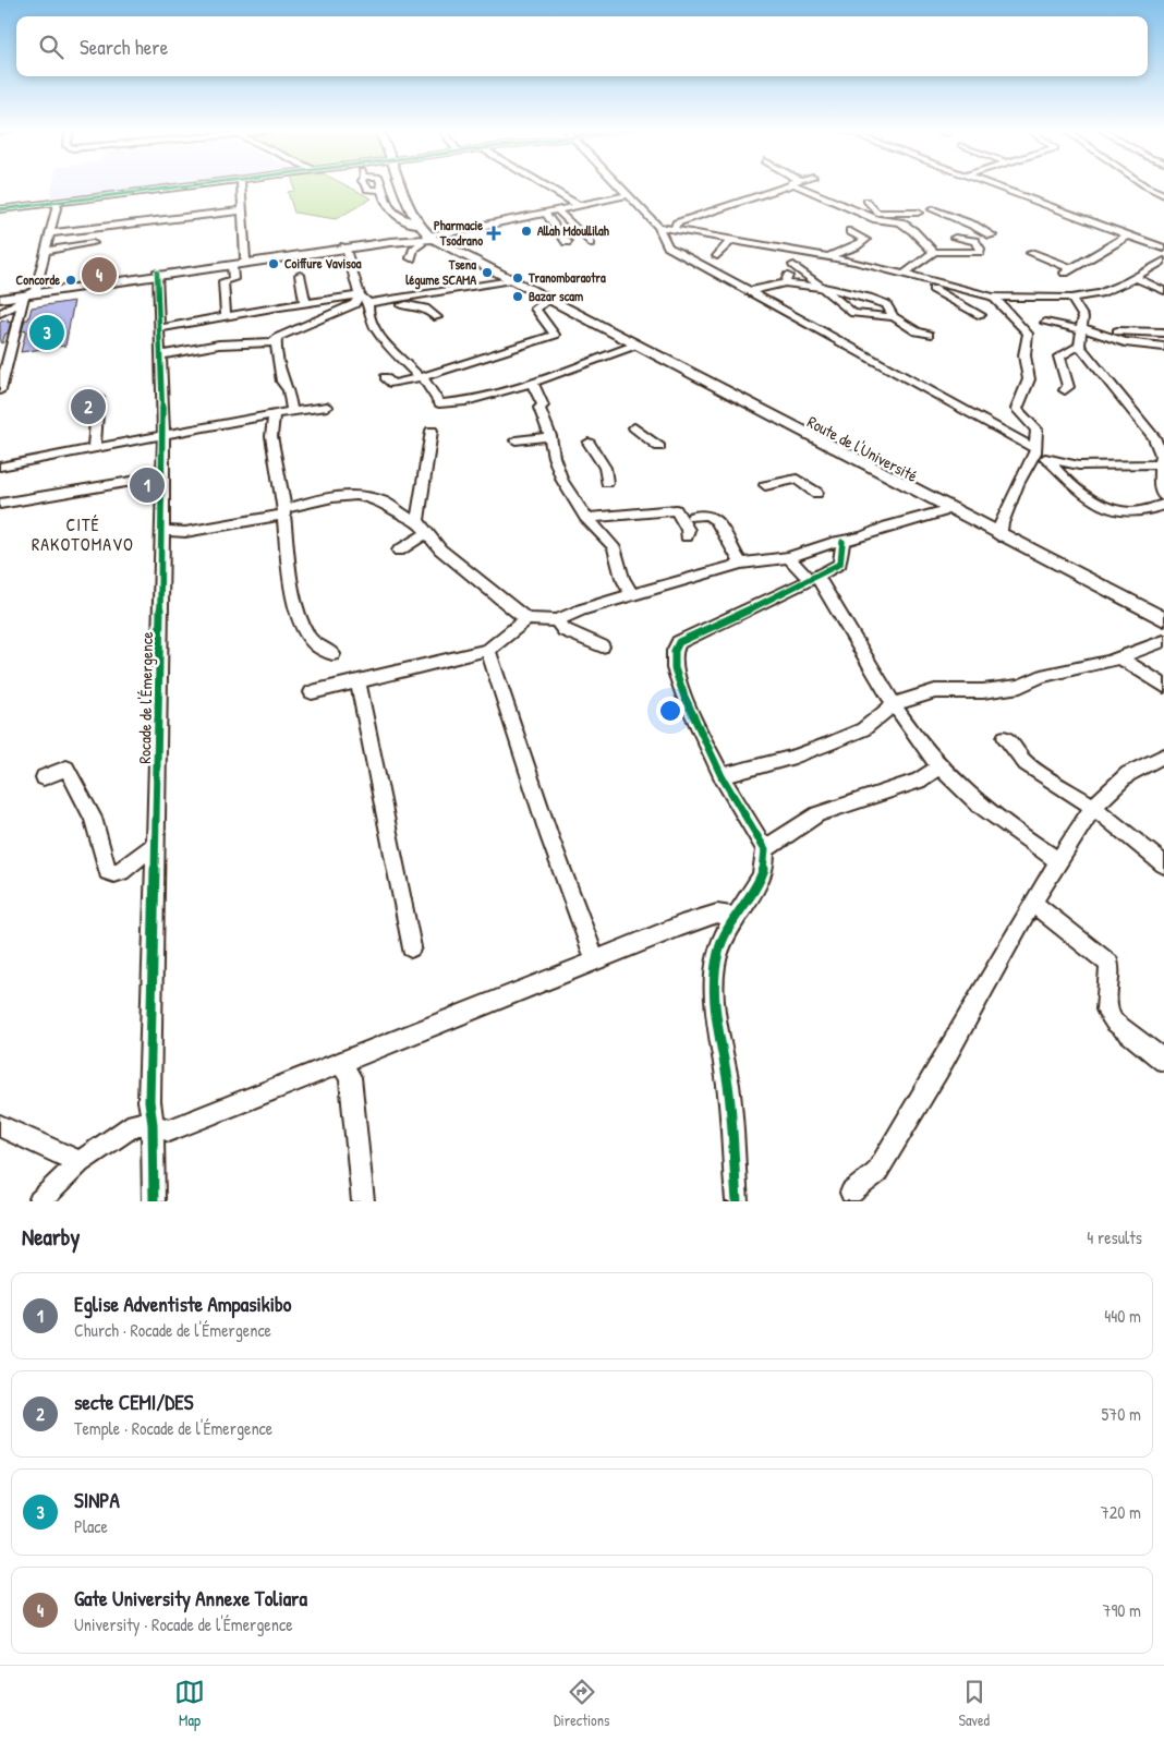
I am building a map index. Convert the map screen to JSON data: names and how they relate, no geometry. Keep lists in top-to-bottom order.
{
  "streets": {
    "main road": ["Route de l'Université"],
    "street": ["Rocade de l'Émergence"]
  },
  "districts": ["CITÉ RAKOTOMAVO"],
  "places": {
    "other": [
      "Allah Mdoullilah",
      "Coiffure Vavisoa",
      "Tsena légume SCAMA",
      "Tranombaraotra",
      "Concorde",
      "Bazar scam"
    ],
    "health": ["Pharmacie Tsodrano"]
  },
  "page": {
    "search": "Search here",
    "pins": [
      "4",
      "3",
      "2",
      "1"
    ],
    "heading": ["Nearby", "4 results"],
    "list": [
      {
        "mark": "1",
        "name": "Eglise Adventiste Ampasikibo",
        "note": "Church · Rocade de l'Émergence",
        "value": "440 m"
      },
      {
        "mark": "2",
        "name": "secte CEMI/DES",
        "note": "Temple · Rocade de l'Émergence",
        "value": "570 m"
      },
      {
        "mark": "3",
        "name": "SINPA",
        "note": "Place",
        "value": "720 m"
      },
      {
        "mark": "4",
        "name": "Gate University Annexe Toliara",
        "note": "University · Rocade de l'Émergence",
        "value": "790 m"
      }
    ],
    "nav": ["Map", "Directions", "Saved"]
  }
}
